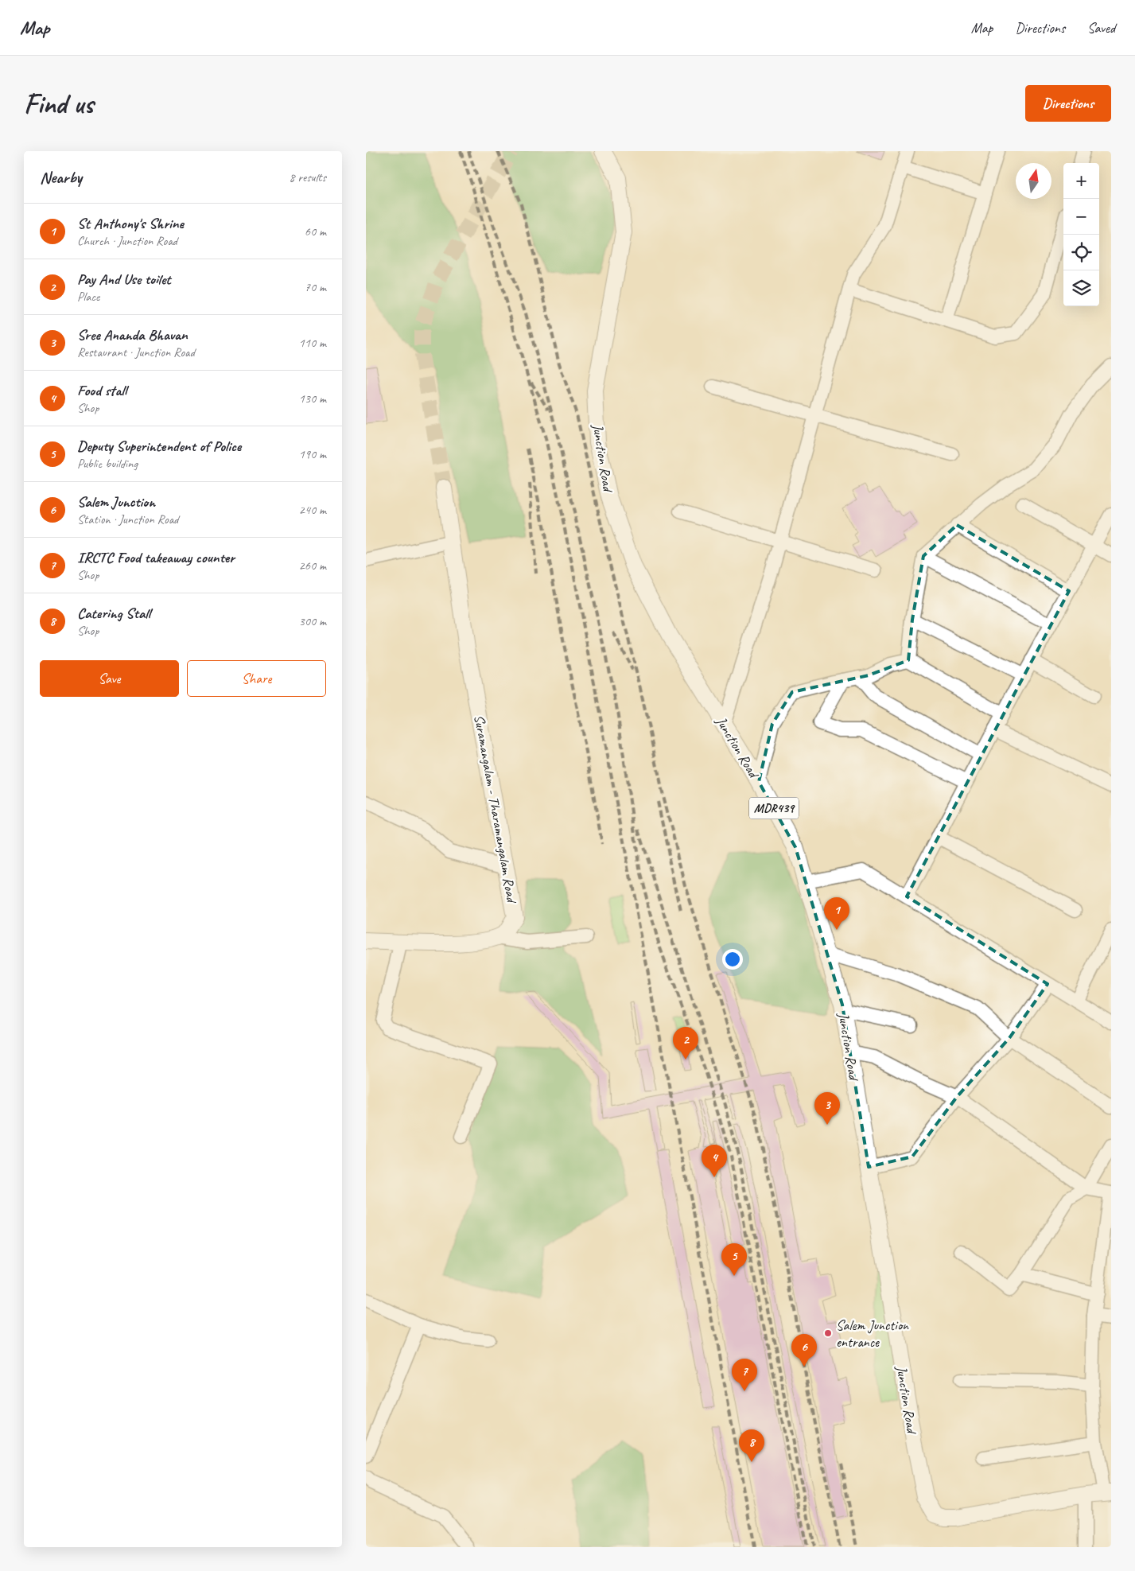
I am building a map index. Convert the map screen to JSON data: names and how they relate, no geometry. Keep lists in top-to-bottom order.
{
  "streets": {
    "main road": ["Junction Road", "Suramangalam - Tharamangalam Road", "MDR439"]
  },
  "places": ["Salem Junction entrance"],
  "north": "top",
  "page": {
    "header": "Map",
    "nav": ["Map", "Directions", "Saved"],
    "buttons": [
      "Directions",
      ["Save", "Share"]
    ],
    "title": "Find us",
    "heading": ["Nearby", "8 results"],
    "map_buttons": ["+", "−"],
    "list": [
      {
        "mark": "1",
        "name": "St Anthony's Shrine",
        "note": "Church · Junction Road",
        "value": "60 m"
      },
      {
        "mark": "2",
        "name": "Pay And Use toilet",
        "note": "Place",
        "value": "70 m"
      },
      {
        "mark": "3",
        "name": "Sree Ananda Bhavan",
        "note": "Restaurant · Junction Road",
        "value": "110 m"
      },
      {
        "mark": "4",
        "name": "Food stall",
        "note": "Shop",
        "value": "130 m"
      },
      {
        "mark": "5",
        "name": "Deputy Superintendent of Police",
        "note": "Public building",
        "value": "190 m"
      },
      {
        "mark": "6",
        "name": "Salem Junction",
        "note": "Station · Junction Road",
        "value": "240 m"
      },
      {
        "mark": "7",
        "name": "IRCTC Food takeaway counter",
        "note": "Shop",
        "value": "260 m"
      },
      {
        "mark": "8",
        "name": "Catering Stall",
        "note": "Shop",
        "value": "300 m"
      }
    ],
    "pins": [
      "1",
      "2",
      "3",
      "4",
      "5",
      "6",
      "7",
      "8"
    ]
  }
}
